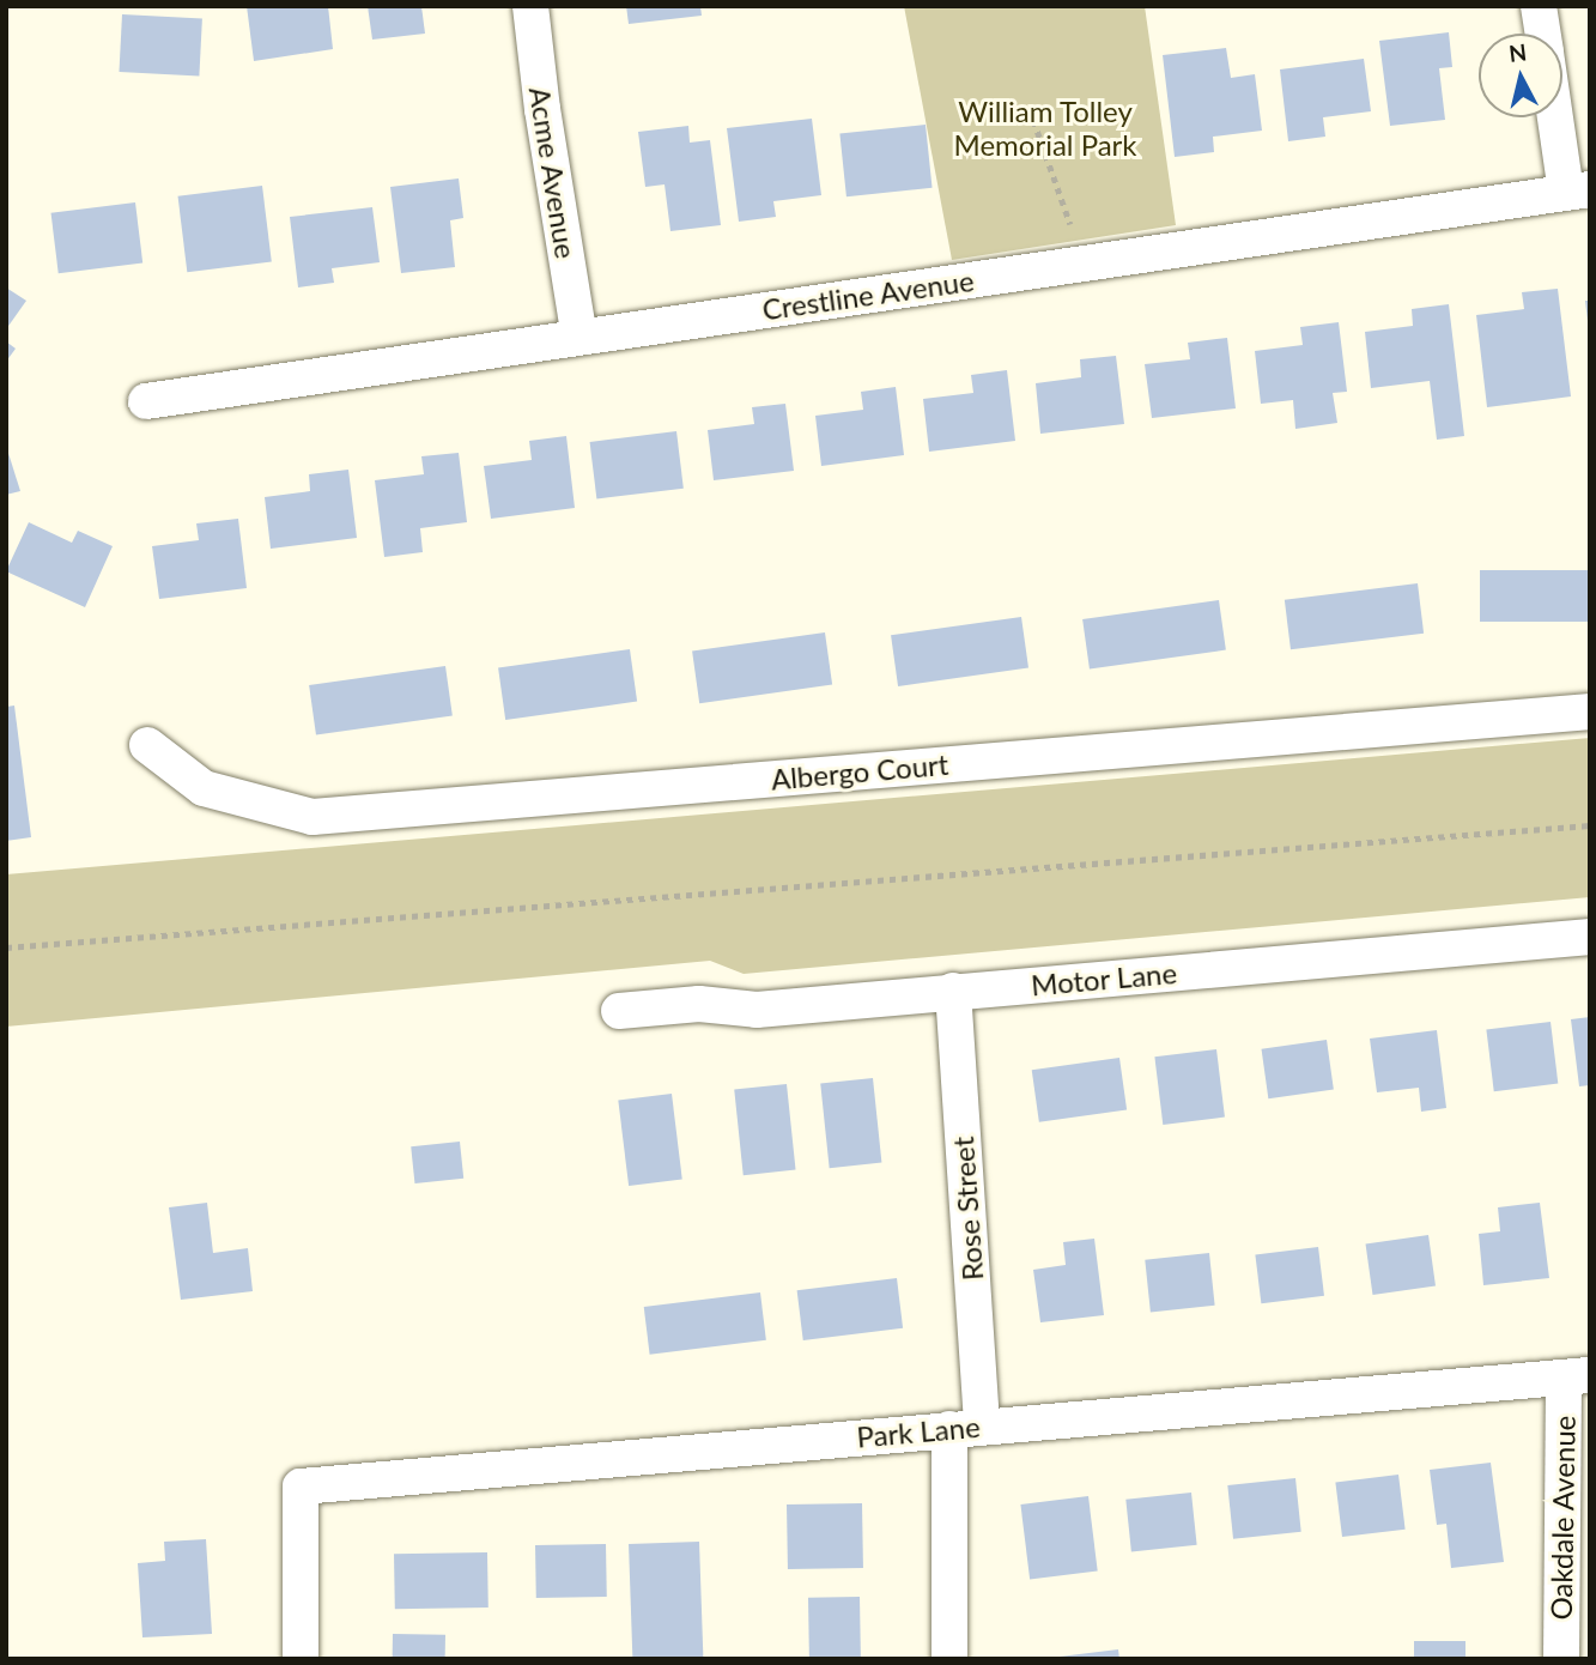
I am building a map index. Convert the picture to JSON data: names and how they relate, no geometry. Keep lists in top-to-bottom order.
{
  "streets": {
    "street": [
      "Acme Avenue",
      "Crestline Avenue",
      "Albergo Court",
      "Motor Lane",
      "Rose Street",
      "Park Lane",
      "Oakdale Avenue"
    ]
  },
  "crossings": [
    ["Acme Avenue", "Crestline Avenue"],
    ["Motor Lane", "Rose Street"],
    ["Rose Street", "Park Lane"],
    ["Park Lane", "Oakdale Avenue"]
  ],
  "parks": ["William Tolley Memorial Park"],
  "north": "top"
}
